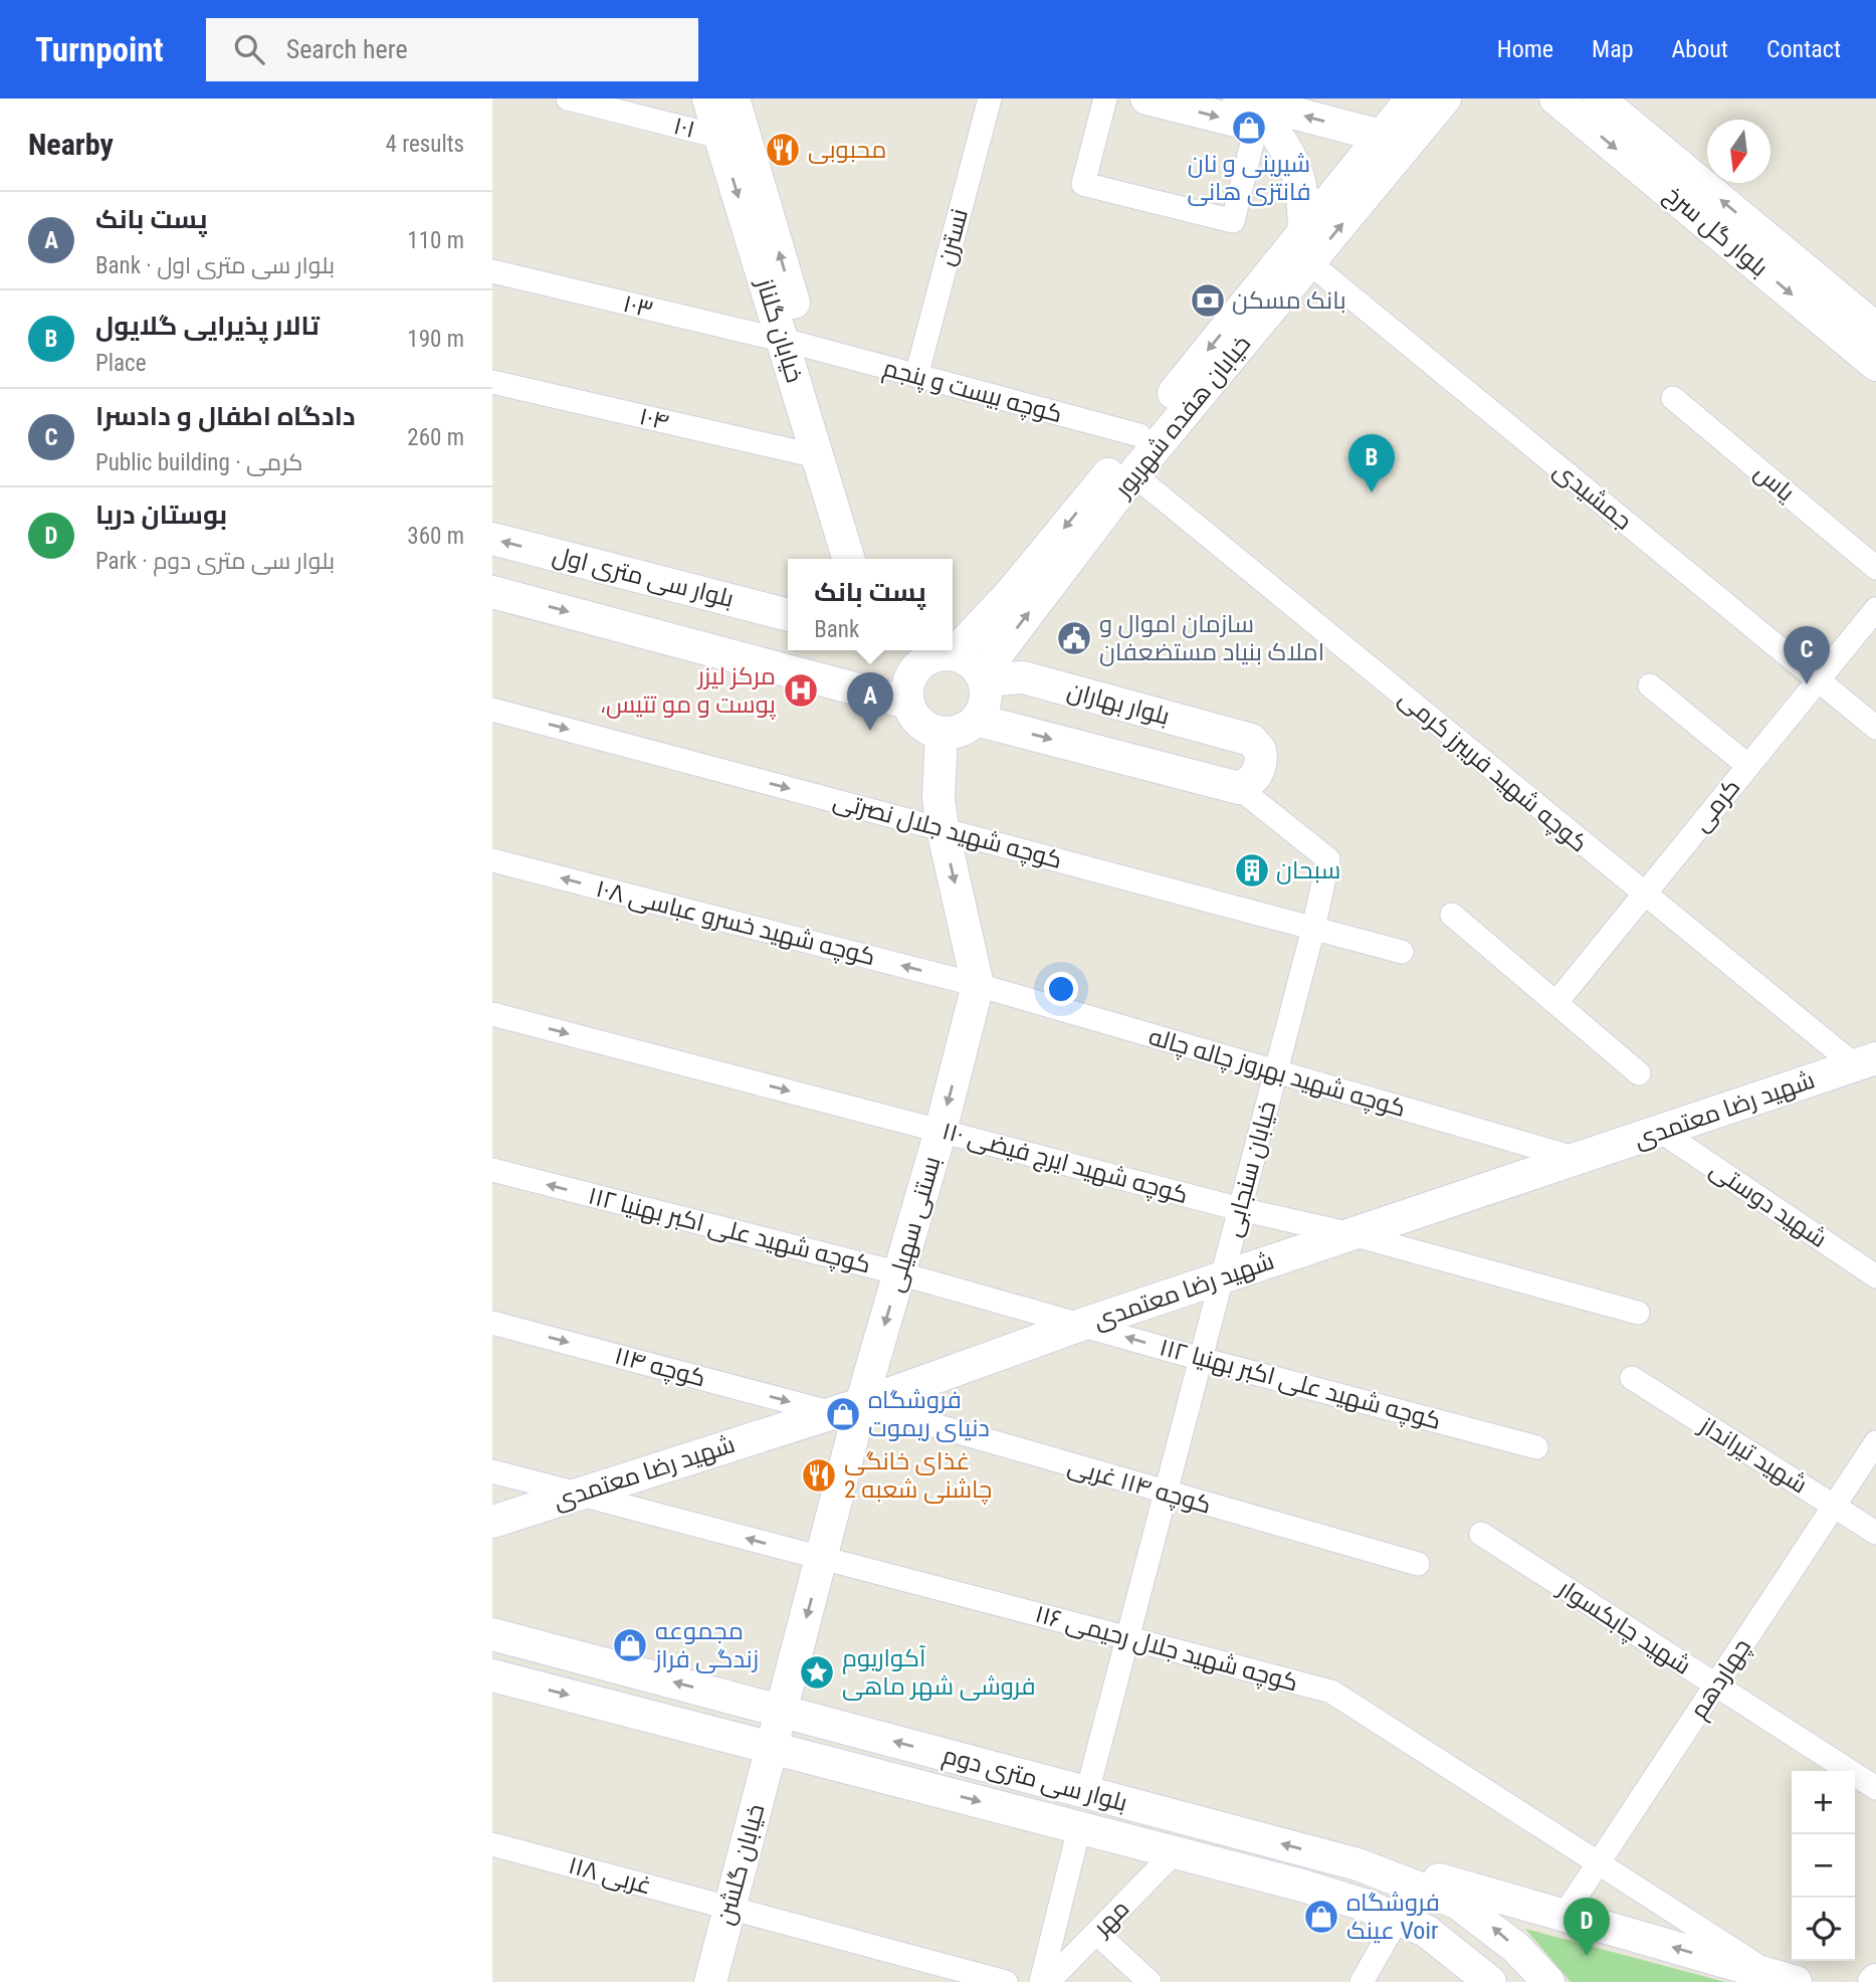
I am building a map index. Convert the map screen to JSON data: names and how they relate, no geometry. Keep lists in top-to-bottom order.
{
  "streets": {
    "main road": [
      "بلوار گل سرخ",
      "خیابان گلناز",
      "خیابان هفده شهریور",
      "بلوار سی متری اول",
      "بلوار بهاران",
      "شهید رضا معتمدی",
      "بستنی سهیلی",
      "بلوار سی متری دوم",
      "خیابان گلشن"
    ],
    "street": [
      "۱۰۱",
      "نسترن",
      "۱۰۳",
      "کوچه بیست و پنجم",
      "۱۰۴",
      "یاس",
      "جمشیدی",
      "کوچه شهید فریبرز کرمی",
      "کرمی",
      "کوچه شهید جلال نصرتی",
      "کوچه شهید خسرو عباسی ۱۰۸",
      "کوچه شهید بهروز چاله چاله",
      "کوچه شهید ایرج فیضی ۱۱۰",
      "خیابان سنجابی",
      "شهید دوستی",
      "کوچه شهید علی اکبر بهنیا ۱۱۲",
      "کوچه ۱۱۴",
      "شهید تیرانداز",
      "کوچه ۱۱۴ غربی",
      "شهید چابکسوار",
      "کوچه شهید جلال رحیمی ۱۱۶",
      "چهاردهم",
      "۱۱۸ غربی",
      "مهر"
    ]
  },
  "crossings": [
    ["۱۰۱", "خیابان گلناز"],
    ["نسترن", "کوچه بیست و پنجم"],
    ["۱۰۳", "خیابان گلناز"],
    ["۱۰۳", "کوچه بیست و پنجم"],
    ["خیابان گلناز", "کوچه بیست و پنجم"],
    ["خیابان گلناز", "۱۰۴"],
    ["کوچه بیست و پنجم", "خیابان هفده شهریور"],
    ["خیابان هفده شهریور", "جمشیدی"],
    ["خیابان هفده شهریور", "بلوار بهاران"],
    ["خیابان هفده شهریور", "کوچه شهید فریبرز کرمی"],
    ["خیابان هفده شهریور", "بستنی سهیلی"],
    ["جمشیدی", "کرمی"],
    ["بلوار بهاران", "خیابان سنجابی"],
    ["بلوار بهاران", "بستنی سهیلی"],
    ["کوچه شهید فریبرز کرمی", "کرمی"],
    ["کوچه شهید فریبرز کرمی", "شهید رضا معتمدی"],
    ["کوچه شهید جلال نصرتی", "خیابان سنجابی"],
    ["کوچه شهید جلال نصرتی", "بستنی سهیلی"],
    ["کوچه شهید خسرو عباسی ۱۰۸", "کوچه شهید بهروز چاله چاله"],
    ["کوچه شهید خسرو عباسی ۱۰۸", "بستنی سهیلی"],
    ["کوچه شهید بهروز چاله چاله", "شهید رضا معتمدی"],
    ["کوچه شهید بهروز چاله چاله", "خیابان سنجابی"],
    ["کوچه شهید بهروز چاله چاله", "بستنی سهیلی"],
    ["شهید رضا معتمدی", "کوچه شهید ایرج فیضی ۱۱۰"],
    ["شهید رضا معتمدی", "خیابان سنجابی"],
    ["شهید رضا معتمدی", "شهید دوستی"],
    ["شهید رضا معتمدی", "بستنی سهیلی"],
    ["شهید رضا معتمدی", "کوچه شهید علی اکبر بهنیا ۱۱۲"],
    ["شهید رضا معتمدی", "کوچه ۱۱۴"],
    ["شهید رضا معتمدی", "کوچه ۱۱۴ غربی"],
    ["شهید رضا معتمدی", "کوچه شهید جلال رحیمی ۱۱۶"],
    ["کوچه شهید ایرج فیضی ۱۱۰", "خیابان سنجابی"],
    ["کوچه شهید ایرج فیضی ۱۱۰", "بستنی سهیلی"],
    ["خیابان سنجابی", "کوچه شهید علی اکبر بهنیا ۱۱۲"],
    ["خیابان سنجابی", "کوچه ۱۱۴ غربی"],
    ["خیابان سنجابی", "کوچه شهید جلال رحیمی ۱۱۶"],
    ["خیابان سنجابی", "بلوار سی متری دوم"],
    ["بستنی سهیلی", "کوچه شهید علی اکبر بهنیا ۱۱۲"],
    ["بستنی سهیلی", "کوچه ۱۱۴ غربی"],
    ["بستنی سهیلی", "کوچه شهید جلال رحیمی ۱۱۶"],
    ["بستنی سهیلی", "بلوار سی متری دوم"],
    ["بستنی سهیلی", "خیابان گلشن"],
    ["شهید تیرانداز", "چهاردهم"],
    ["شهید چابکسوار", "چهاردهم"],
    ["کوچه شهید جلال رحیمی ۱۱۶", "چهاردهم"],
    ["بلوار سی متری دوم", "خیابان گلشن"],
    ["بلوار سی متری دوم", "مهر"],
    ["خیابان گلشن", "۱۱۸ غربی"]
  ],
  "one_way": [
    "بلوار بهاران",
    "کوچه شهید جلال نصرتی",
    "کوچه شهید خسرو عباسی ۱۰۸",
    "کوچه شهید ایرج فیضی ۱۱۰",
    "بستنی سهیلی",
    "کوچه شهید علی اکبر بهنیا ۱۱۲",
    "کوچه ۱۱۴"
  ],
  "places": {
    "shop": [
      "شیرینی و نان فانتزی هانی",
      "فروشگاه دنیای ریموت",
      "مجموعه زندگی فراز",
      "فروشگاه عینک Voir"
    ],
    "restaurant": ["محبوبی", "غذای خانگی چاشنی شعبه 2"],
    "bank": ["بانک مسکن"],
    "public building": ["سازمان اموال و املاک بنیاد مستضعفان"],
    "hospital": ["مرکز لیزر ،پوست و مو تتیس"],
    "building": ["سبحان"],
    "place": ["آکواریوم فروشی شهر ماهی"]
  },
  "north": "bottom",
  "page": {
    "header": "Turnpoint",
    "search": "Search here",
    "nav": [
      "Home",
      "Map",
      "About",
      "Contact"
    ],
    "heading": ["Nearby", "4 results"],
    "list": [
      {
        "mark": "A",
        "name": "پست بانک",
        "note": "Bank · بلوار سی متری اول",
        "value": "110 m"
      },
      {
        "mark": "B",
        "name": "تالار پذیرایی گلایول",
        "note": "Place",
        "value": "190 m"
      },
      {
        "mark": "C",
        "name": "دادگاه اطفال و دادسرا",
        "note": "Public building · کرمی",
        "value": "260 m"
      },
      {
        "mark": "D",
        "name": "بوستان دریا",
        "note": "Park · بلوار سی متری دوم",
        "value": "360 m"
      }
    ],
    "pins": [
      "B",
      "C",
      "A",
      "D"
    ],
    "popup": ["پست بانک", "Bank"],
    "map_buttons": ["+", "−"]
  }
}
